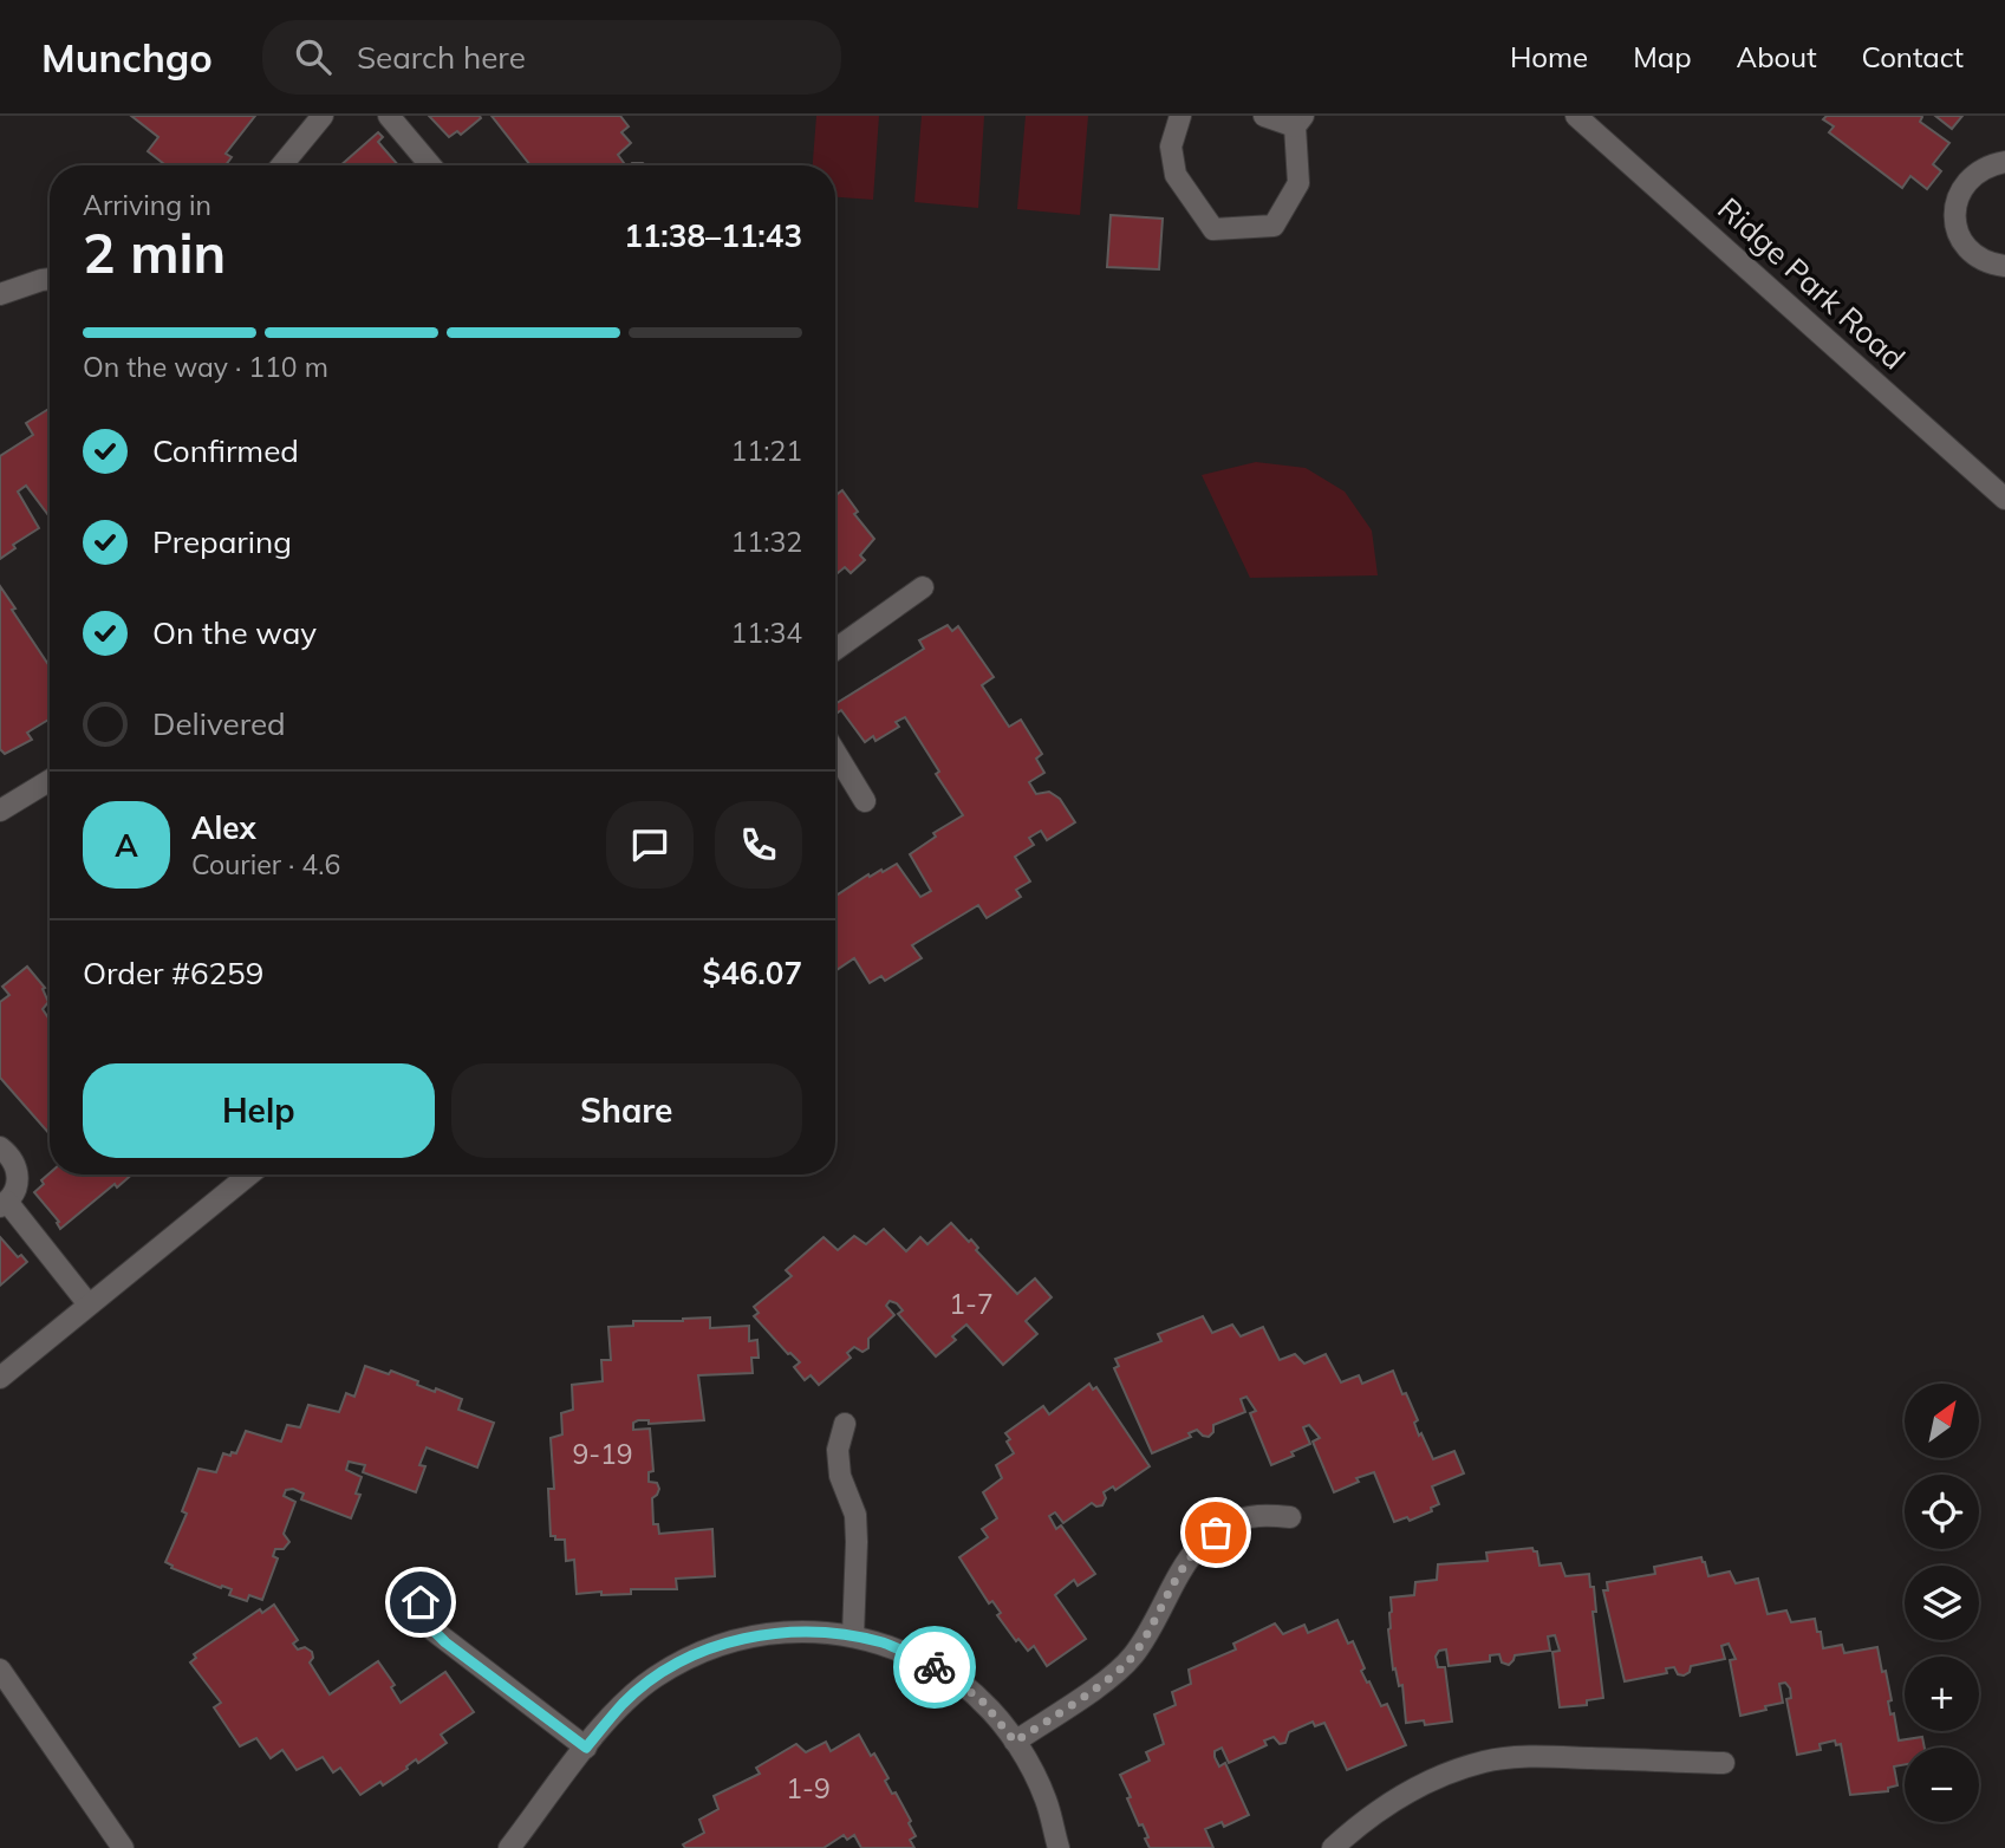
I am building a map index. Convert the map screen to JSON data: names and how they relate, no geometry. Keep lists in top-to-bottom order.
{
  "streets": {
    "street": ["Ridge Park Road"]
  },
  "house_numbers": ["1-7", "9-19", "1-9"],
  "north": "top right",
  "page": {
    "header": "Munchgo",
    "search": "Search here",
    "nav": [
      "Home",
      "Map",
      "About",
      "Contact"
    ],
    "heading": ["2 min", "Arriving in", "11:38–11:43"],
    "panel": [
      "Alex",
      "Courier · 4.6",
      "Order #6259",
      "$46.07"
    ],
    "bar": "On the way · 110 m",
    "list": [
      ["Confirmed", "11:21"],
      ["Preparing", "11:32"],
      ["On the way", "11:34"],
      "Delivered"
    ],
    "round": "A",
    "buttons": ["Help", "Share"],
    "map_buttons": ["+", "−"]
  }
}
